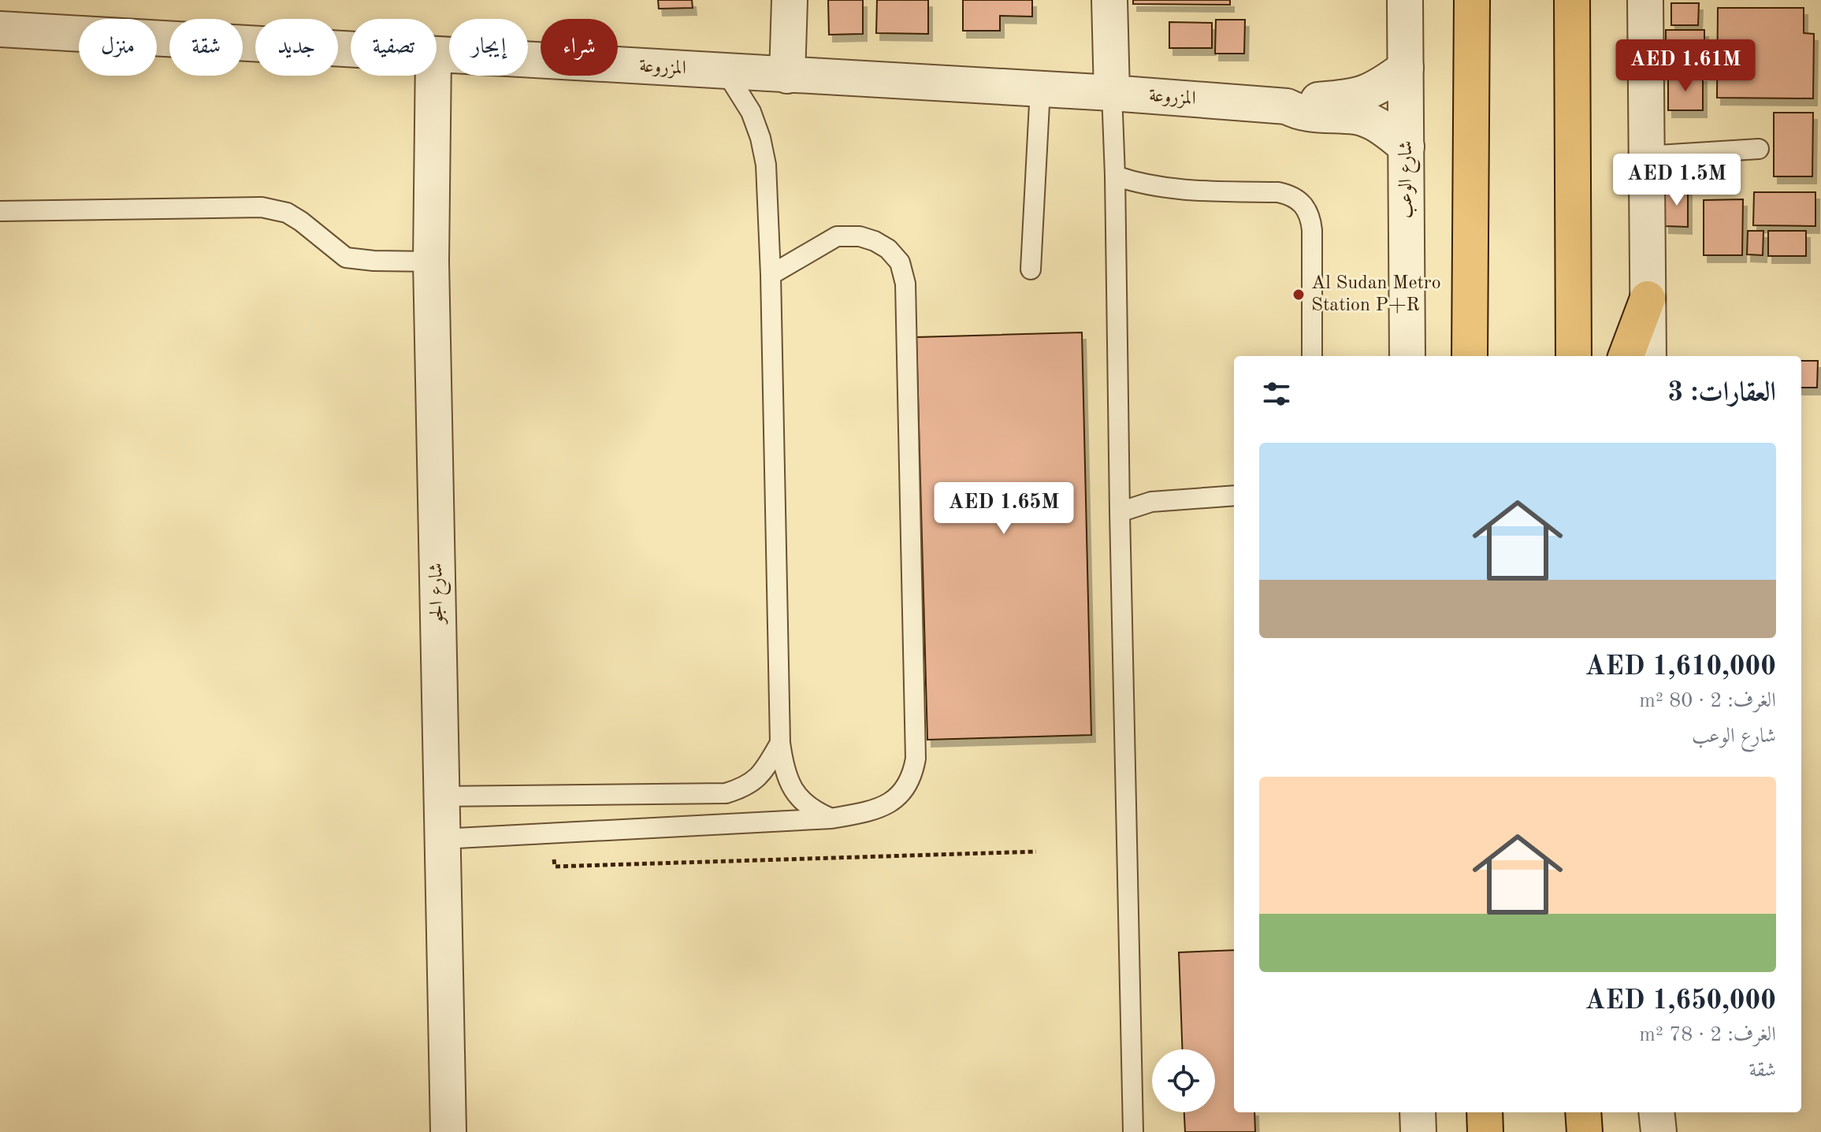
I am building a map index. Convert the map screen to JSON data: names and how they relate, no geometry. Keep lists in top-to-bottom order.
{
  "streets": {
    "street": ["المزروعة", "شارع الوعب", "شارع الجو"]
  },
  "crossings": [
    ["المزروعة", "شارع الوعب"]
  ],
  "places": ["Al Sudan Metro Station P+R"],
  "page": {
    "chip": [
      "شراء",
      "إيجار",
      "تصفية",
      "جديد",
      "شقة",
      "منزل"
    ],
    "price": ["AED 1.61M", "AED 1.5M", "AED 1.65M"],
    "heading": "العقارات: 3",
    "list": [
      {
        "name": "AED 1,610,000",
        "note": "الغرف: 2 · 80 m² · شارع الوعب"
      },
      {
        "name": "AED 1,650,000",
        "note": "الغرف: 2 · 78 m² · شقة"
      }
    ]
  }
}
